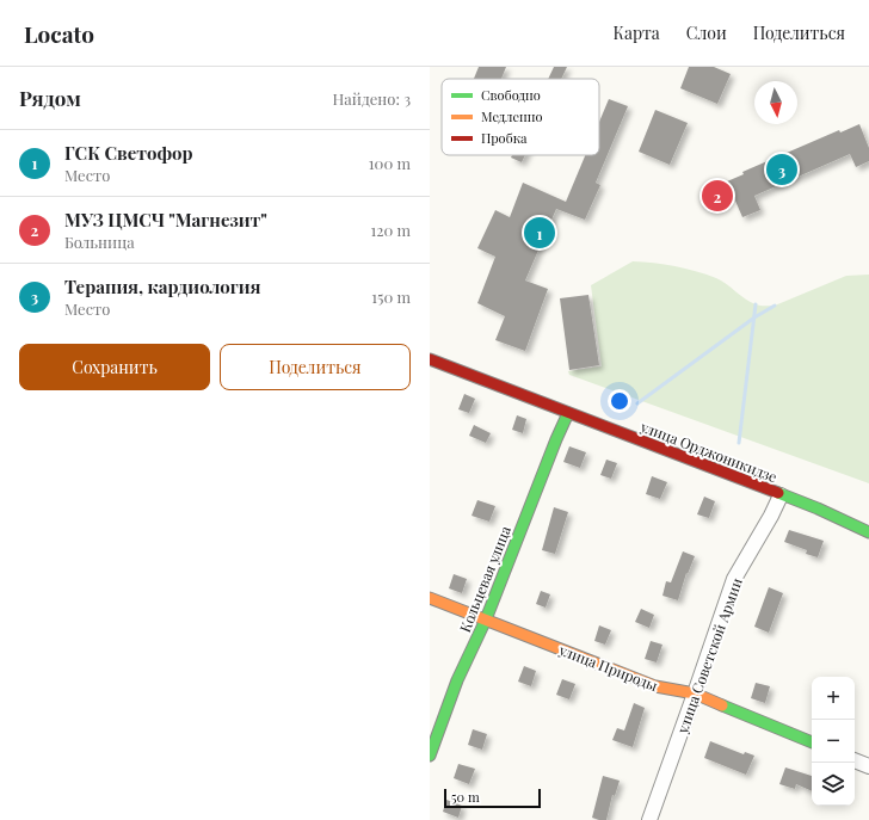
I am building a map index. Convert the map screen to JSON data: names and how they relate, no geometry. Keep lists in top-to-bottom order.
{
  "streets": {
    "street": [
      "улица Орджоникидзе",
      "Кольцевая улица",
      "улица Советской Армии",
      "улица Природы"
    ]
  },
  "crossings": [
    ["улица Орджоникидзе", "Кольцевая улица"],
    ["улица Орджоникидзе", "улица Советской Армии"],
    ["Кольцевая улица", "улица Природы"],
    ["улица Советской Армии", "улица Природы"]
  ],
  "legend": ["Свободно", "Медленно", "Пробка"],
  "scale_bar": "50 m",
  "north": "bottom",
  "page": {
    "header": "Locato",
    "nav": ["Карта", "Слои", "Поделиться"],
    "heading": ["Рядом", "Найдено: 3"],
    "list": [
      {
        "mark": "1",
        "name": "ГСК Светофор",
        "note": "Место",
        "value": "100 m"
      },
      {
        "mark": "2",
        "name": "МУЗ ЦМСЧ \"Магнезит\"",
        "note": "Больница",
        "value": "120 m"
      },
      {
        "mark": "3",
        "name": "Терапия, кардиология",
        "note": "Место",
        "value": "150 m"
      }
    ],
    "pins": ["3", "2", "1"],
    "buttons": ["Сохранить", "Поделиться"],
    "map_buttons": ["+", "−"],
    "scale": "50 m"
  }
}
